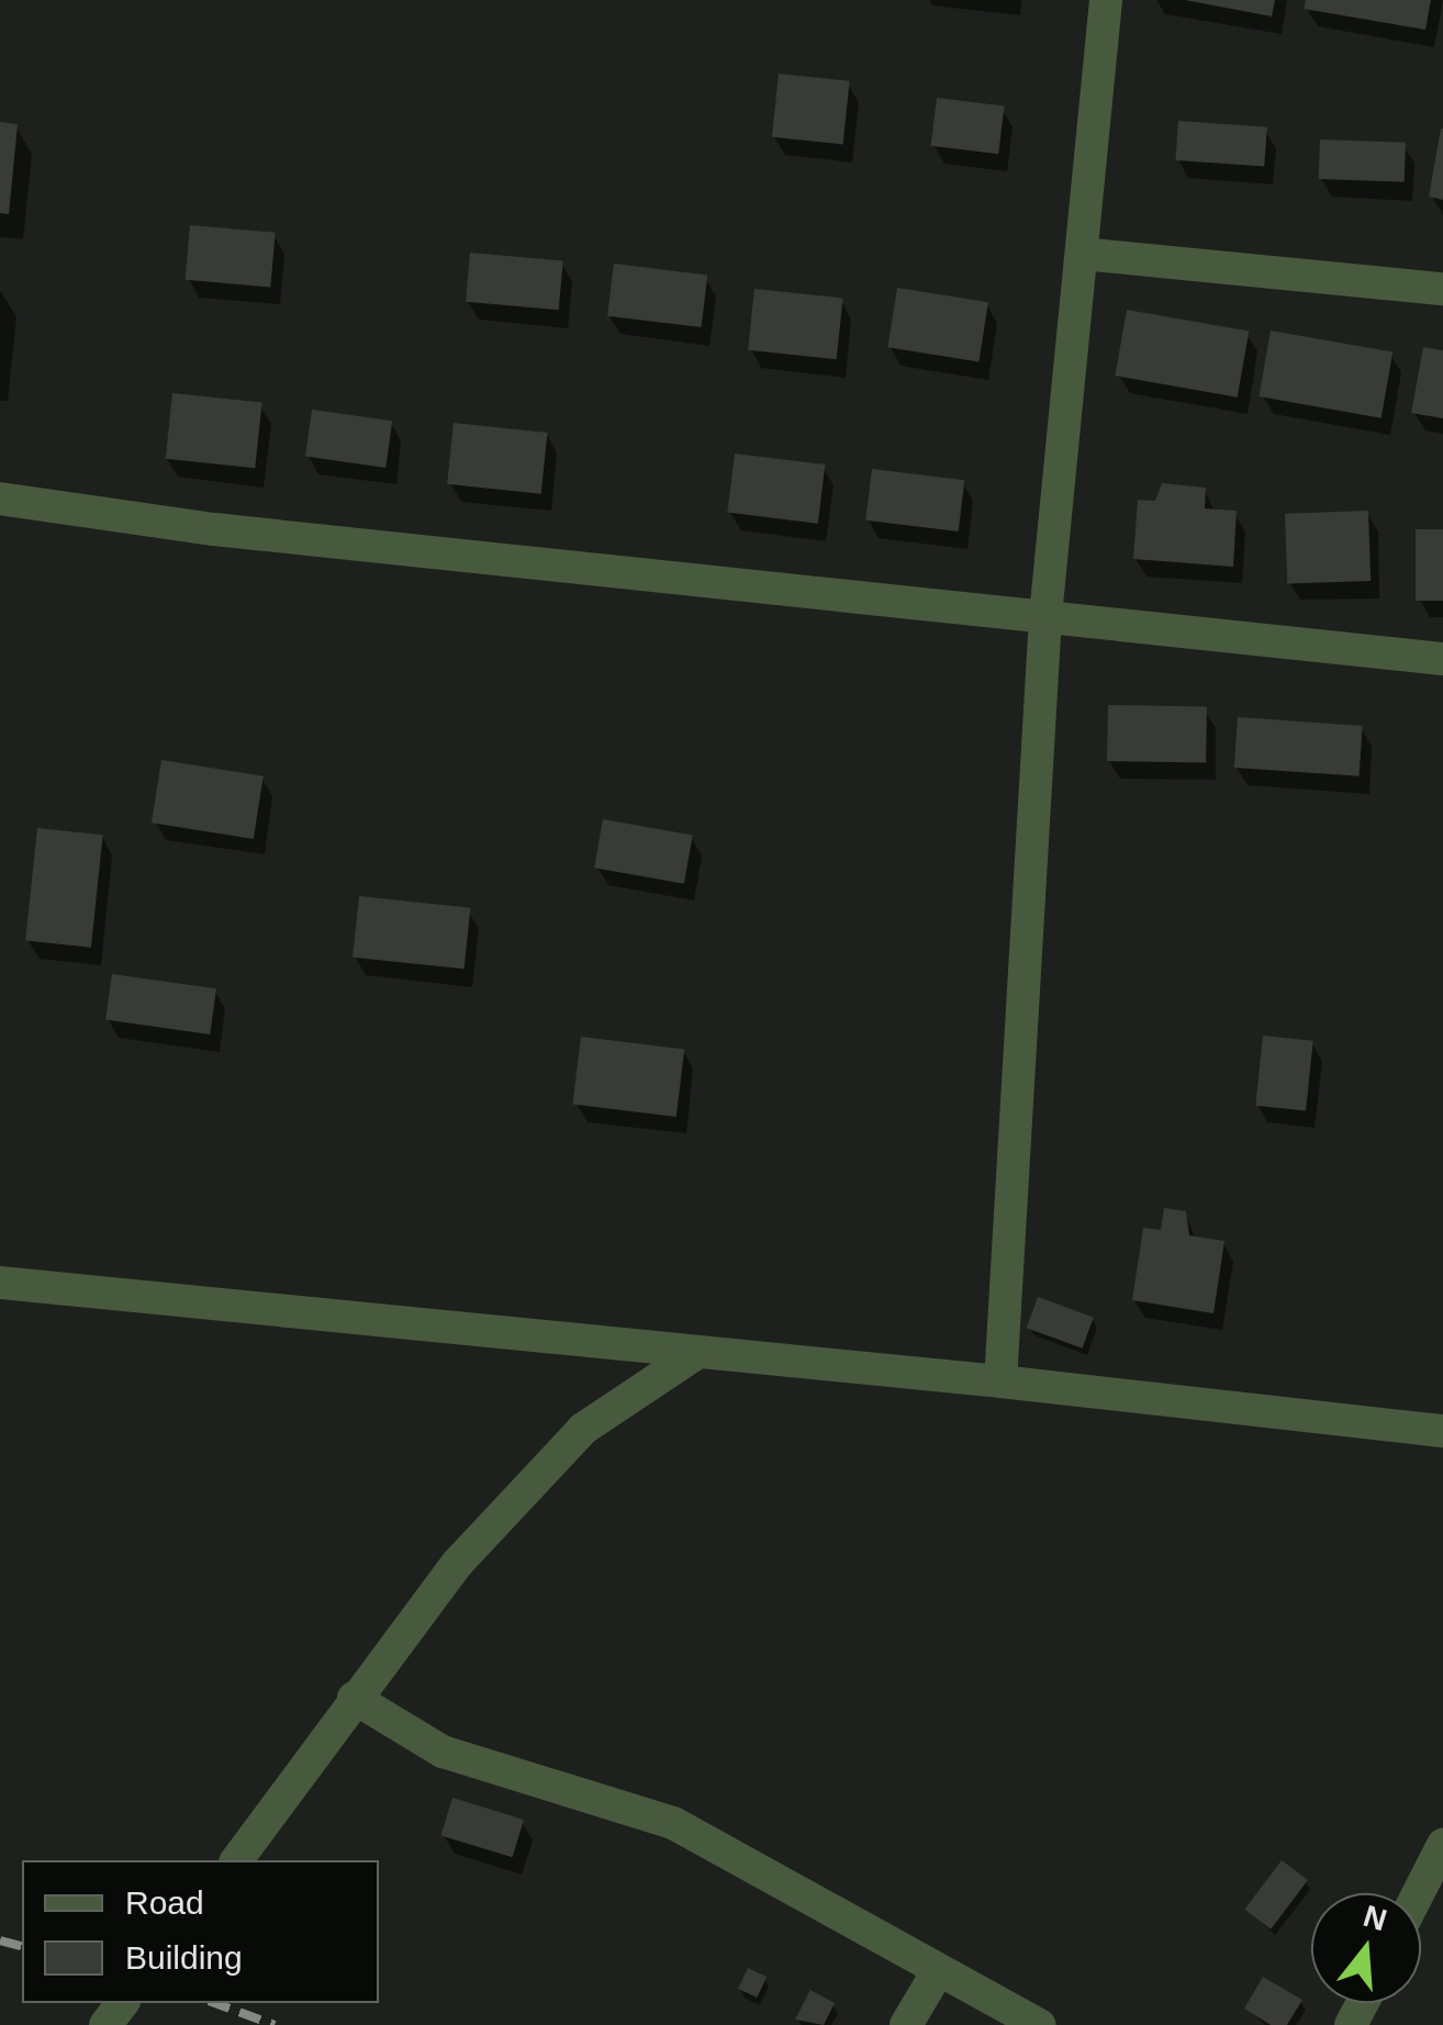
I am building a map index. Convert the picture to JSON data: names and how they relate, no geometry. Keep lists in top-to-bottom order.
{
  "legend": ["Road", "Building"],
  "north": "top"
}
